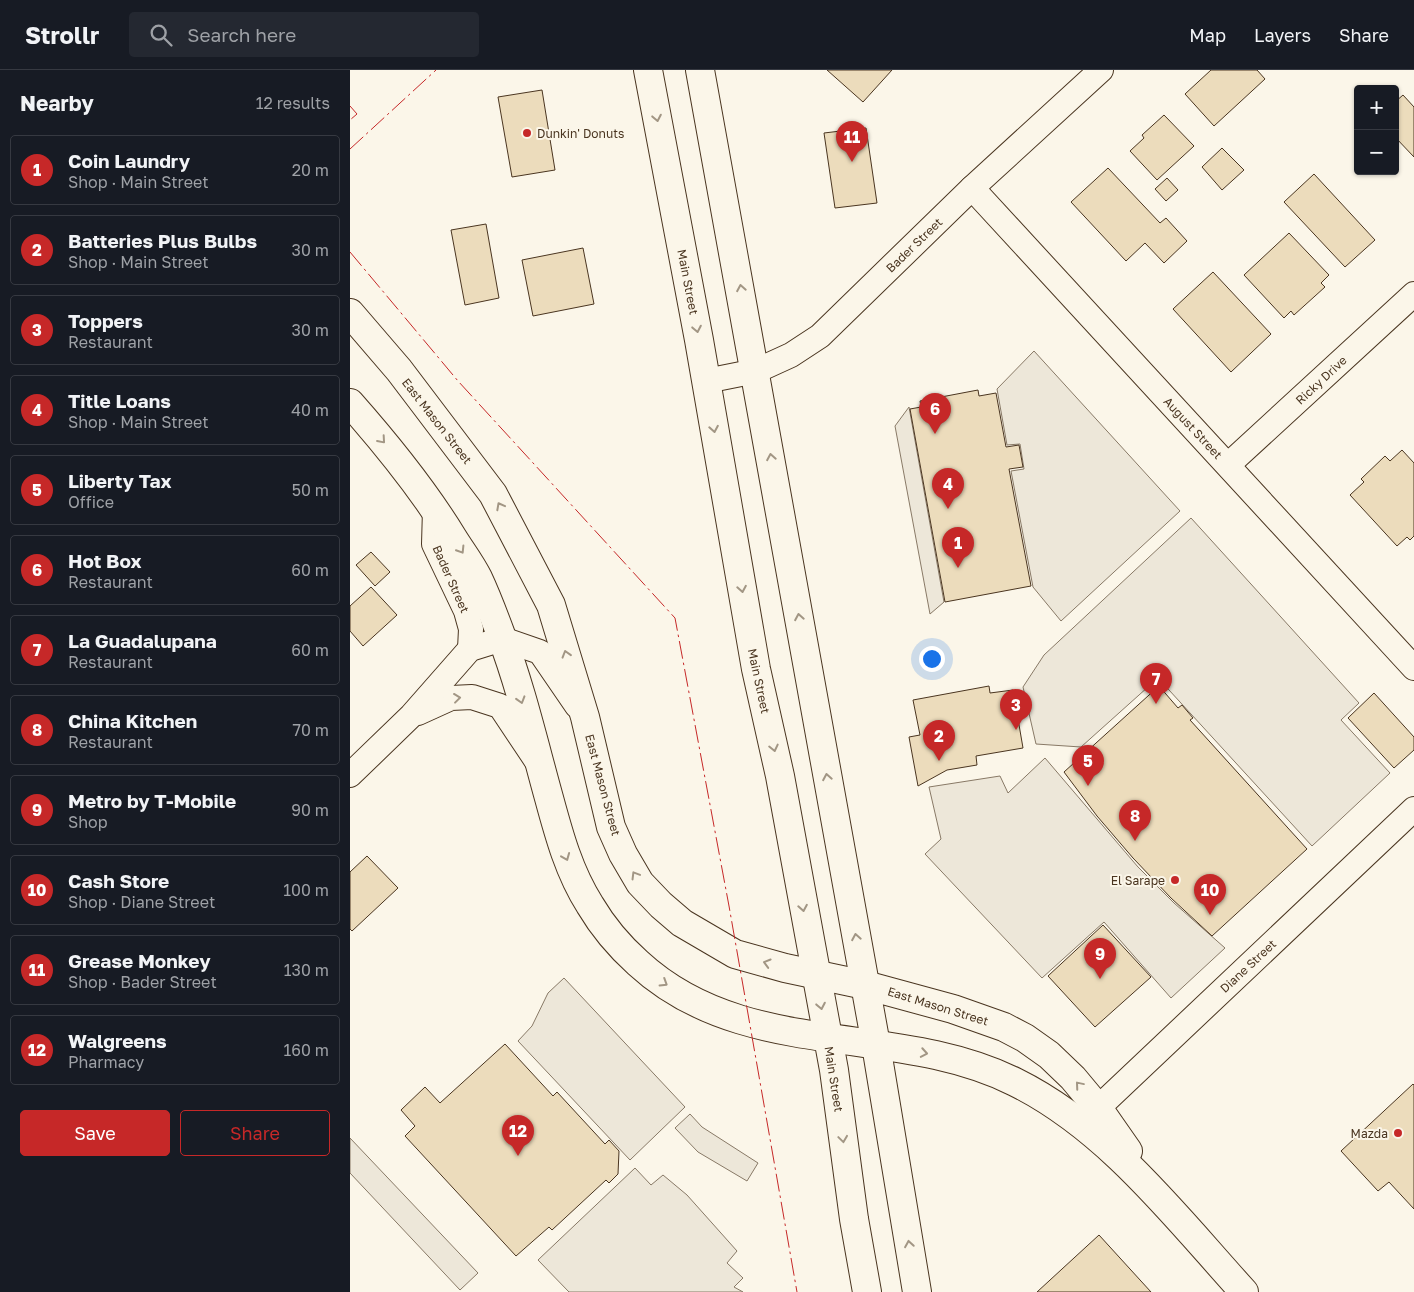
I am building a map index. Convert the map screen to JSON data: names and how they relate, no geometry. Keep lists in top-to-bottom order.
{
  "streets": {
    "main road": ["Main Street", "East Mason Street"],
    "street": [
      "Bader Street",
      "Ricky Drive",
      "August Street",
      "Diane Street"
    ]
  },
  "crossings": [
    ["Bader Street", "Main Street"],
    ["Bader Street", "East Mason Street"],
    ["Bader Street", "August Street"],
    ["Main Street", "East Mason Street"],
    ["Ricky Drive", "August Street"],
    ["East Mason Street", "Diane Street"]
  ],
  "places": ["Dunkin' Donuts", "El Sarape", "Mazda"],
  "page": {
    "header": "Strollr",
    "search": "Search here",
    "nav": ["Map", "Layers", "Share"],
    "heading": ["Nearby", "12 results"],
    "map_buttons": ["+", "−"],
    "pins": [
      "11",
      "6",
      "4",
      "1",
      "7",
      "3",
      "2",
      "5",
      "8",
      "10",
      "9",
      "12"
    ],
    "list": [
      {
        "mark": "1",
        "name": "Coin Laundry",
        "note": "Shop · Main Street",
        "value": "20 m"
      },
      {
        "mark": "2",
        "name": "Batteries Plus Bulbs",
        "note": "Shop · Main Street",
        "value": "30 m"
      },
      {
        "mark": "3",
        "name": "Toppers",
        "note": "Restaurant",
        "value": "30 m"
      },
      {
        "mark": "4",
        "name": "Title Loans",
        "note": "Shop · Main Street",
        "value": "40 m"
      },
      {
        "mark": "5",
        "name": "Liberty Tax",
        "note": "Office",
        "value": "50 m"
      },
      {
        "mark": "6",
        "name": "Hot Box",
        "note": "Restaurant",
        "value": "60 m"
      },
      {
        "mark": "7",
        "name": "La Guadalupana",
        "note": "Restaurant",
        "value": "60 m"
      },
      {
        "mark": "8",
        "name": "China Kitchen",
        "note": "Restaurant",
        "value": "70 m"
      },
      {
        "mark": "9",
        "name": "Metro by T-Mobile",
        "note": "Shop",
        "value": "90 m"
      },
      {
        "mark": "10",
        "name": "Cash Store",
        "note": "Shop · Diane Street",
        "value": "100 m"
      },
      {
        "mark": "11",
        "name": "Grease Monkey",
        "note": "Shop · Bader Street",
        "value": "130 m"
      },
      {
        "mark": "12",
        "name": "Walgreens",
        "note": "Pharmacy",
        "value": "160 m"
      }
    ],
    "buttons": ["Save", "Share"]
  }
}
